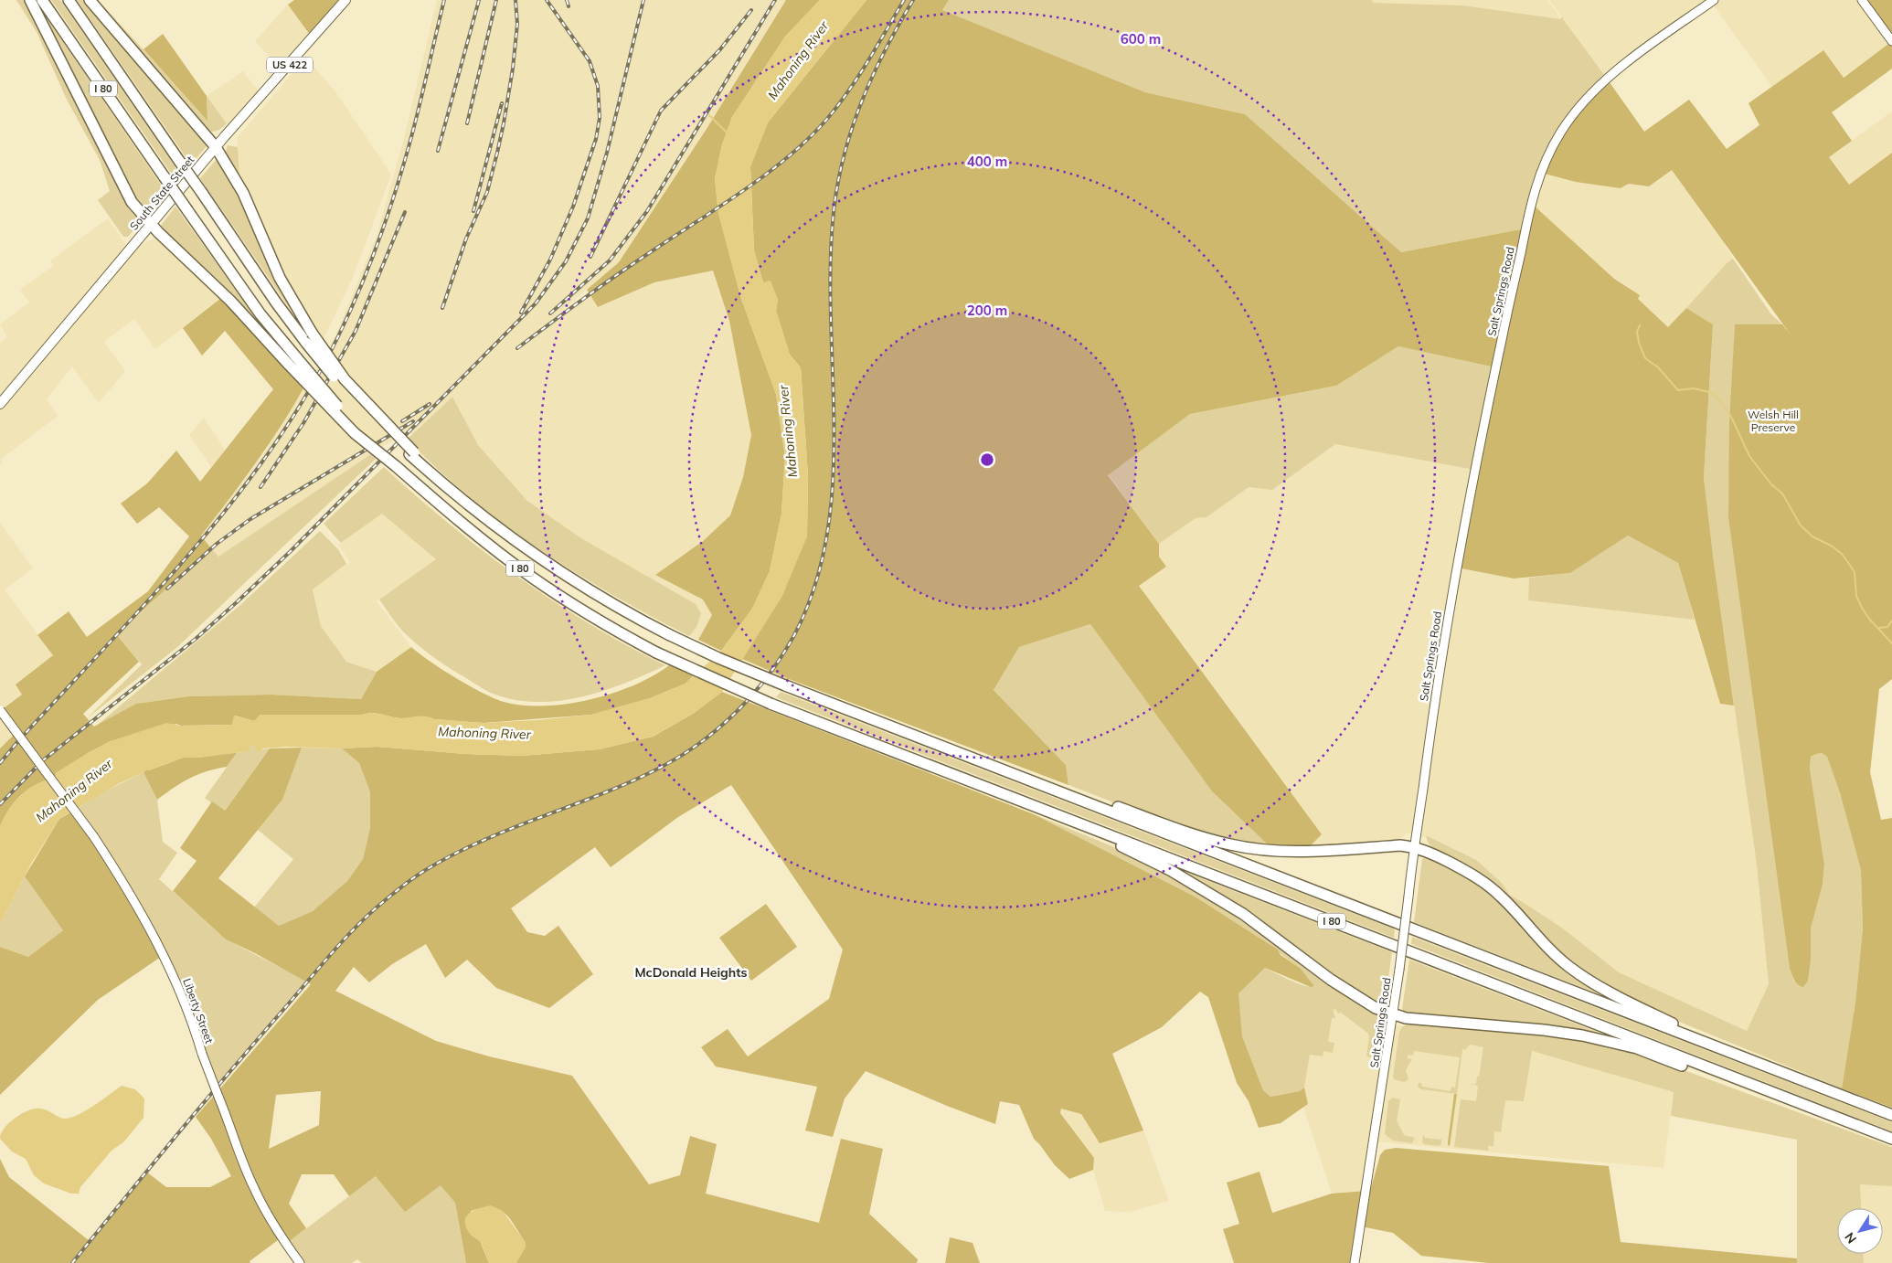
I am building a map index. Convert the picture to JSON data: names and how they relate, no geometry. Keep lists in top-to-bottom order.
{
  "streets": {
    "highway": ["I 80"],
    "main road": [
      "US 422",
      "South State Street",
      "Salt Springs Road",
      "Liberty Street"
    ]
  },
  "districts": ["McDonald Heights"],
  "water": ["Mahoning River"],
  "parks": ["Welsh Hill Preserve"],
  "north": "bottom left",
  "rings": ["600 m", "400 m", "200 m"]
}
